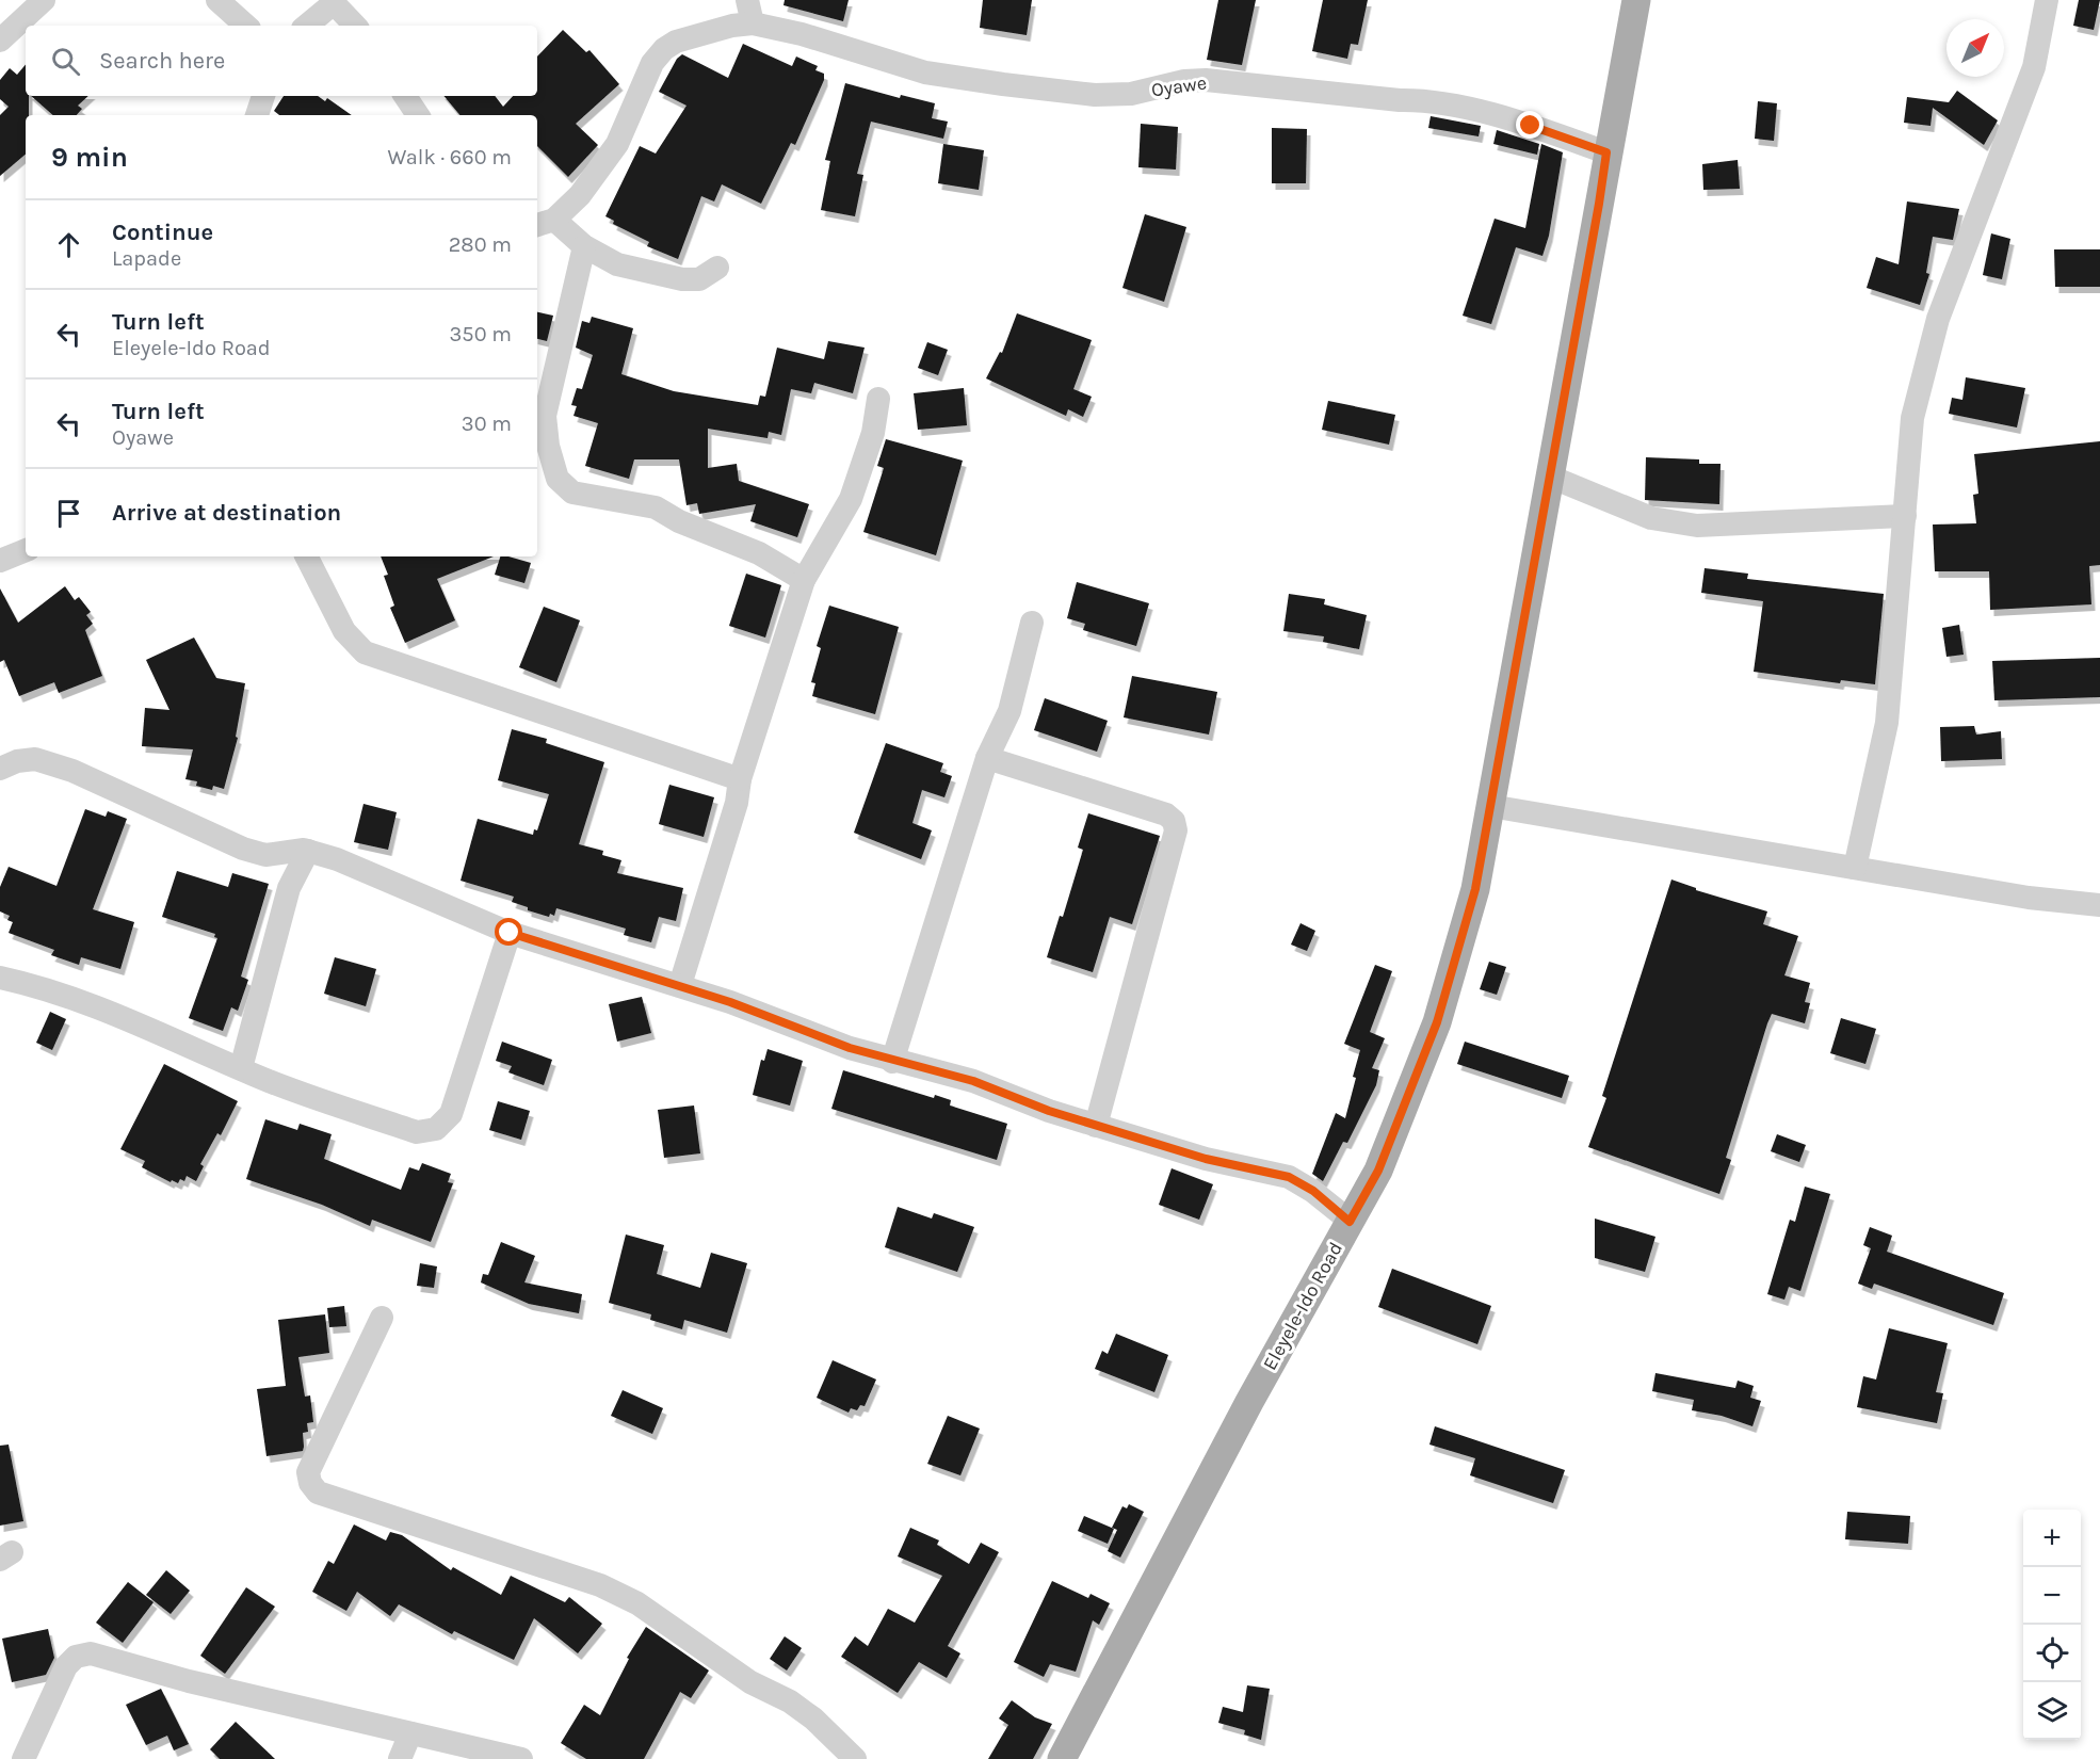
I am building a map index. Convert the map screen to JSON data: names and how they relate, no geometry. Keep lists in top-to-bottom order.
{
  "streets": {
    "main road": ["Eleyele-Ido Road"],
    "street": ["Oyawe"]
  },
  "crossings": [
    ["Oyawe", "Eleyele-Ido Road"]
  ],
  "north": "top right",
  "page": {
    "search": "Search here",
    "heading": ["9 min", "Walk · 660 m"],
    "list": [
      ["Continue", "Lapade", "280 m"],
      ["Turn left", "Eleyele-Ido Road", "350 m"],
      ["Turn left", "Oyawe", "30 m"],
      "Arrive at destination"
    ],
    "map_buttons": ["+", "−"]
  }
}
